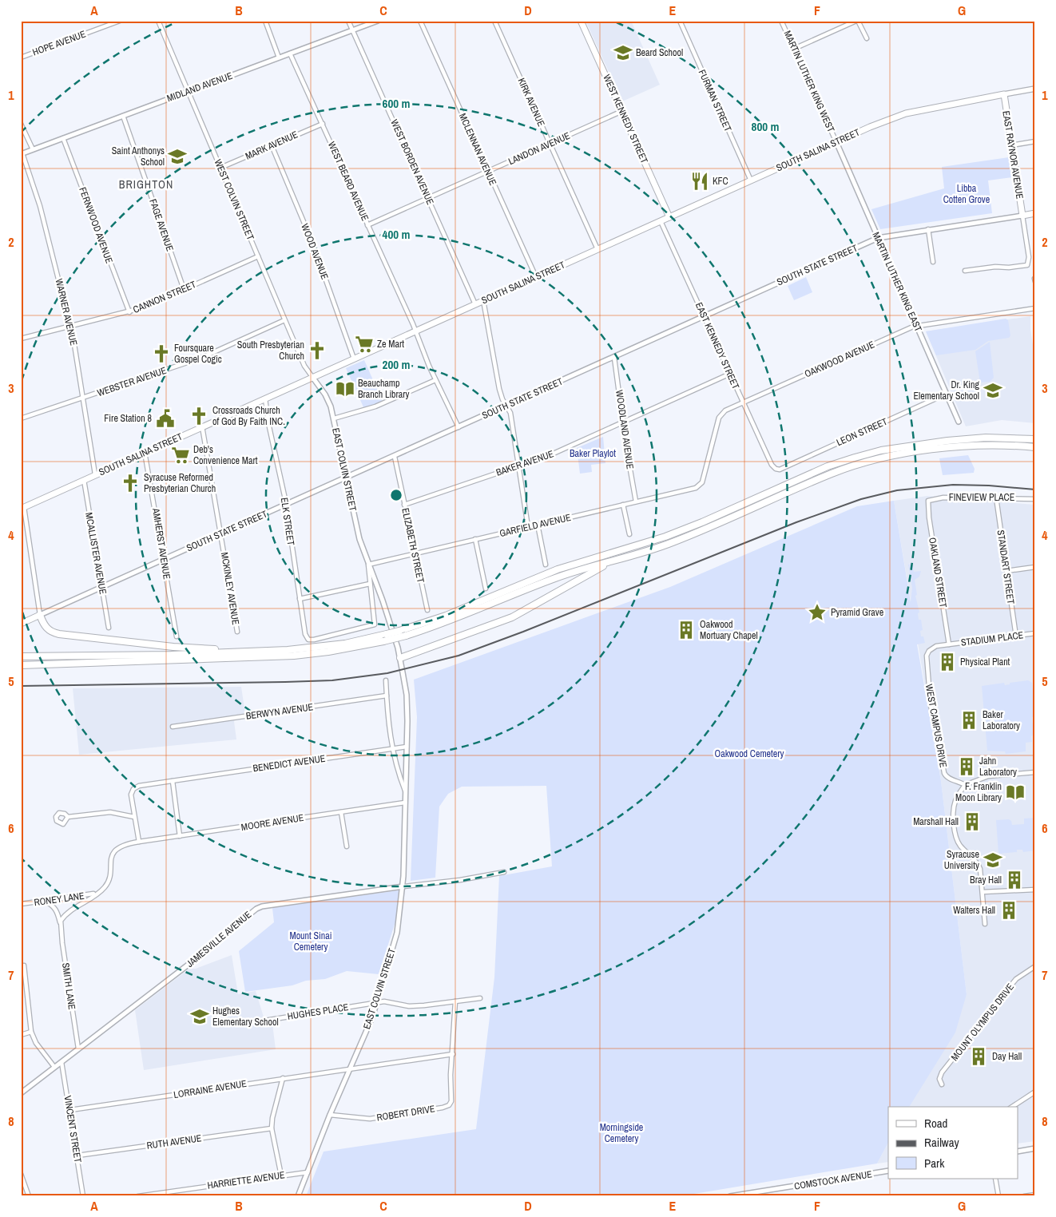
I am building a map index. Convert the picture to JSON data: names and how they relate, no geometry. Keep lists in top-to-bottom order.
{
  "streets": {
    "main road": [
      "WEST KENNEDY STREET",
      "SOUTH SALINA STREET",
      "EAST RAYNOR AVENUE",
      "SOUTH STATE STREET"
    ],
    "street": [
      "HOPE AVENUE",
      "MARTIN LUTHER KING WEST",
      "MIDLAND AVENUE",
      "FURMAN STREET",
      "KIRK AVENUE",
      "MARK AVENUE",
      "LANDON AVENUE",
      "MCLENNAN AVENUE",
      "WEST BORDEN AVENUE",
      "WEST BEARD AVENUE",
      "WEST COLVIN STREET",
      "FERNWOOD AVENUE",
      "FAGE AVENUE",
      "WOOD AVENUE",
      "MARTIN LUTHER KING EAST",
      "CANNON STREET",
      "WARNER AVENUE",
      "EAST KENNEDY STREET",
      "OAKWOOD AVENUE",
      "WEBSTER AVENUE",
      "WOODLAND AVENUE",
      "LEON STREET",
      "BAKER AVENUE",
      "EAST COLVIN STREET",
      "FINEVIEW PLACE",
      "ELK STREET",
      "GARFIELD AVENUE",
      "AMHERST AVENUE",
      "ELIZABETH STREET",
      "MCALLISTER AVENUE",
      "STANDART STREET",
      "OAKLAND STREET",
      "MCKINLEY AVENUE",
      "STADIUM PLACE",
      "BERWYN AVENUE",
      "WEST CAMPUS DRIVE",
      "BENEDICT AVENUE",
      "MOORE AVENUE",
      "RONEY LANE",
      "JAMESVILLE AVENUE",
      "SMITH LANE",
      "HUGHES PLACE",
      "MOUNT OLYMPUS DRIVE",
      "LORRAINE AVENUE",
      "ROBERT DRIVE",
      "VINCENT STREET",
      "RUTH AVENUE",
      "HARRIETTE AVENUE",
      "COMSTOCK AVENUE"
    ]
  },
  "crossings": [
    ["MARTIN LUTHER KING WEST", "SOUTH SALINA STREET"],
    ["MARTIN LUTHER KING WEST", "MARTIN LUTHER KING EAST"],
    ["MIDLAND AVENUE", "WEST BORDEN AVENUE"],
    ["MIDLAND AVENUE", "WEST BEARD AVENUE"],
    ["MIDLAND AVENUE", "WEST COLVIN STREET"],
    ["MIDLAND AVENUE", "FERNWOOD AVENUE"],
    ["MIDLAND AVENUE", "FAGE AVENUE"],
    ["MIDLAND AVENUE", "WARNER AVENUE"],
    ["FURMAN STREET", "SOUTH SALINA STREET"],
    ["KIRK AVENUE", "LANDON AVENUE"],
    ["KIRK AVENUE", "SOUTH SALINA STREET"],
    ["WEST KENNEDY STREET", "LANDON AVENUE"],
    ["WEST KENNEDY STREET", "SOUTH SALINA STREET"],
    ["MARK AVENUE", "WEST BEARD AVENUE"],
    ["MARK AVENUE", "WEST COLVIN STREET"],
    ["MARK AVENUE", "WOOD AVENUE"],
    ["LANDON AVENUE", "MCLENNAN AVENUE"],
    ["LANDON AVENUE", "WEST BORDEN AVENUE"],
    ["LANDON AVENUE", "WEST BEARD AVENUE"],
    ["MCLENNAN AVENUE", "SOUTH SALINA STREET"],
    ["SOUTH SALINA STREET", "EAST RAYNOR AVENUE"],
    ["SOUTH SALINA STREET", "WEST BORDEN AVENUE"],
    ["SOUTH SALINA STREET", "WEST BEARD AVENUE"],
    ["SOUTH SALINA STREET", "WEST COLVIN STREET"],
    ["SOUTH SALINA STREET", "WOOD AVENUE"],
    ["SOUTH SALINA STREET", "MARTIN LUTHER KING EAST"],
    ["SOUTH SALINA STREET", "WARNER AVENUE"],
    ["SOUTH SALINA STREET", "EAST KENNEDY STREET"],
    ["SOUTH SALINA STREET", "EAST COLVIN STREET"],
    ["SOUTH SALINA STREET", "ELK STREET"],
    ["SOUTH SALINA STREET", "AMHERST AVENUE"],
    ["SOUTH SALINA STREET", "MCALLISTER AVENUE"],
    ["SOUTH SALINA STREET", "MCKINLEY AVENUE"],
    ["EAST RAYNOR AVENUE", "SOUTH STATE STREET"],
    ["WEST BEARD AVENUE", "SOUTH STATE STREET"],
    ["WEST COLVIN STREET", "CANNON STREET"],
    ["WEST COLVIN STREET", "WEBSTER AVENUE"],
    ["WEST COLVIN STREET", "EAST COLVIN STREET"],
    ["FERNWOOD AVENUE", "CANNON STREET"],
    ["FAGE AVENUE", "CANNON STREET"],
    ["SOUTH STATE STREET", "MARTIN LUTHER KING EAST"],
    ["SOUTH STATE STREET", "EAST KENNEDY STREET"],
    ["SOUTH STATE STREET", "WOODLAND AVENUE"],
    ["SOUTH STATE STREET", "EAST COLVIN STREET"],
    ["SOUTH STATE STREET", "ELK STREET"],
    ["SOUTH STATE STREET", "AMHERST AVENUE"],
    ["SOUTH STATE STREET", "ELIZABETH STREET"],
    ["SOUTH STATE STREET", "MCALLISTER AVENUE"],
    ["SOUTH STATE STREET", "MCKINLEY AVENUE"],
    ["MARTIN LUTHER KING EAST", "OAKWOOD AVENUE"],
    ["MARTIN LUTHER KING EAST", "LEON STREET"],
    ["CANNON STREET", "WARNER AVENUE"],
    ["WARNER AVENUE", "WEBSTER AVENUE"],
    ["EAST KENNEDY STREET", "OAKWOOD AVENUE"],
    ["EAST KENNEDY STREET", "LEON STREET"],
    ["EAST KENNEDY STREET", "BAKER AVENUE"],
    ["OAKWOOD AVENUE", "GARFIELD AVENUE"],
    ["WOODLAND AVENUE", "BAKER AVENUE"],
    ["WOODLAND AVENUE", "GARFIELD AVENUE"],
    ["BAKER AVENUE", "ELIZABETH STREET"],
    ["EAST COLVIN STREET", "ELK STREET"],
    ["EAST COLVIN STREET", "GARFIELD AVENUE"],
    ["EAST COLVIN STREET", "BERWYN AVENUE"],
    ["EAST COLVIN STREET", "BENEDICT AVENUE"],
    ["EAST COLVIN STREET", "MOORE AVENUE"],
    ["EAST COLVIN STREET", "JAMESVILLE AVENUE"],
    ["EAST COLVIN STREET", "HUGHES PLACE"],
    ["EAST COLVIN STREET", "LORRAINE AVENUE"],
    ["EAST COLVIN STREET", "ROBERT DRIVE"],
    ["EAST COLVIN STREET", "HARRIETTE AVENUE"],
    ["FINEVIEW PLACE", "STANDART STREET"],
    ["FINEVIEW PLACE", "OAKLAND STREET"],
    ["GARFIELD AVENUE", "ELIZABETH STREET"],
    ["STANDART STREET", "STADIUM PLACE"],
    ["OAKLAND STREET", "STADIUM PLACE"],
    ["OAKLAND STREET", "WEST CAMPUS DRIVE"],
    ["STADIUM PLACE", "WEST CAMPUS DRIVE"],
    ["RONEY LANE", "SMITH LANE"],
    ["JAMESVILLE AVENUE", "SMITH LANE"],
    ["JAMESVILLE AVENUE", "VINCENT STREET"],
    ["HUGHES PLACE", "ROBERT DRIVE"],
    ["LORRAINE AVENUE", "ROBERT DRIVE"],
    ["LORRAINE AVENUE", "VINCENT STREET"],
    ["VINCENT STREET", "RUTH AVENUE"]
  ],
  "districts": ["BRIGHTON"],
  "parks": [
    "Libba Cotten Grove",
    "Baker Playlot",
    "Oakwood Cemetery",
    "Mount Sinai Cemetery",
    "Morningside Cemetery"
  ],
  "places": {
    "school or university": [
      "Beard School",
      "Saint Anthonys School",
      "Dr. King Elementary School",
      "Syracuse University",
      "Hughes Elementary School"
    ],
    "restaurant": ["KFC"],
    "supermarket": ["Ze Mart", "Deb's Convenience Mart"],
    "church": [
      "South Presbyterian Church",
      "Foursquare Gospel Cogic",
      "Crossroads Church of God By Faith INC.",
      "Syracuse Reformed Presbyterian Church"
    ],
    "library": ["Beauchamp Branch Library", "F. Franklin Moon Library"],
    "public building": ["Fire Station 8"],
    "place": ["Pyramid Grave"],
    "building": [
      "Oakwood Mortuary Chapel",
      "Physical Plant",
      "Baker Laboratory",
      "Jahn Laboratory",
      "Marshall Hall",
      "Bray Hall",
      "Walters Hall",
      "Day Hall"
    ]
  },
  "legend": ["Road", "Railway", "Park"],
  "grid": {
    "columns": [
      "A",
      "B",
      "C",
      "D",
      "E",
      "F",
      "G"
    ],
    "rows": [
      "1",
      "2",
      "3",
      "4",
      "5",
      "6",
      "7",
      "8"
    ]
  },
  "rings": [
    "600 m",
    "800 m",
    "400 m",
    "200 m"
  ]
}
